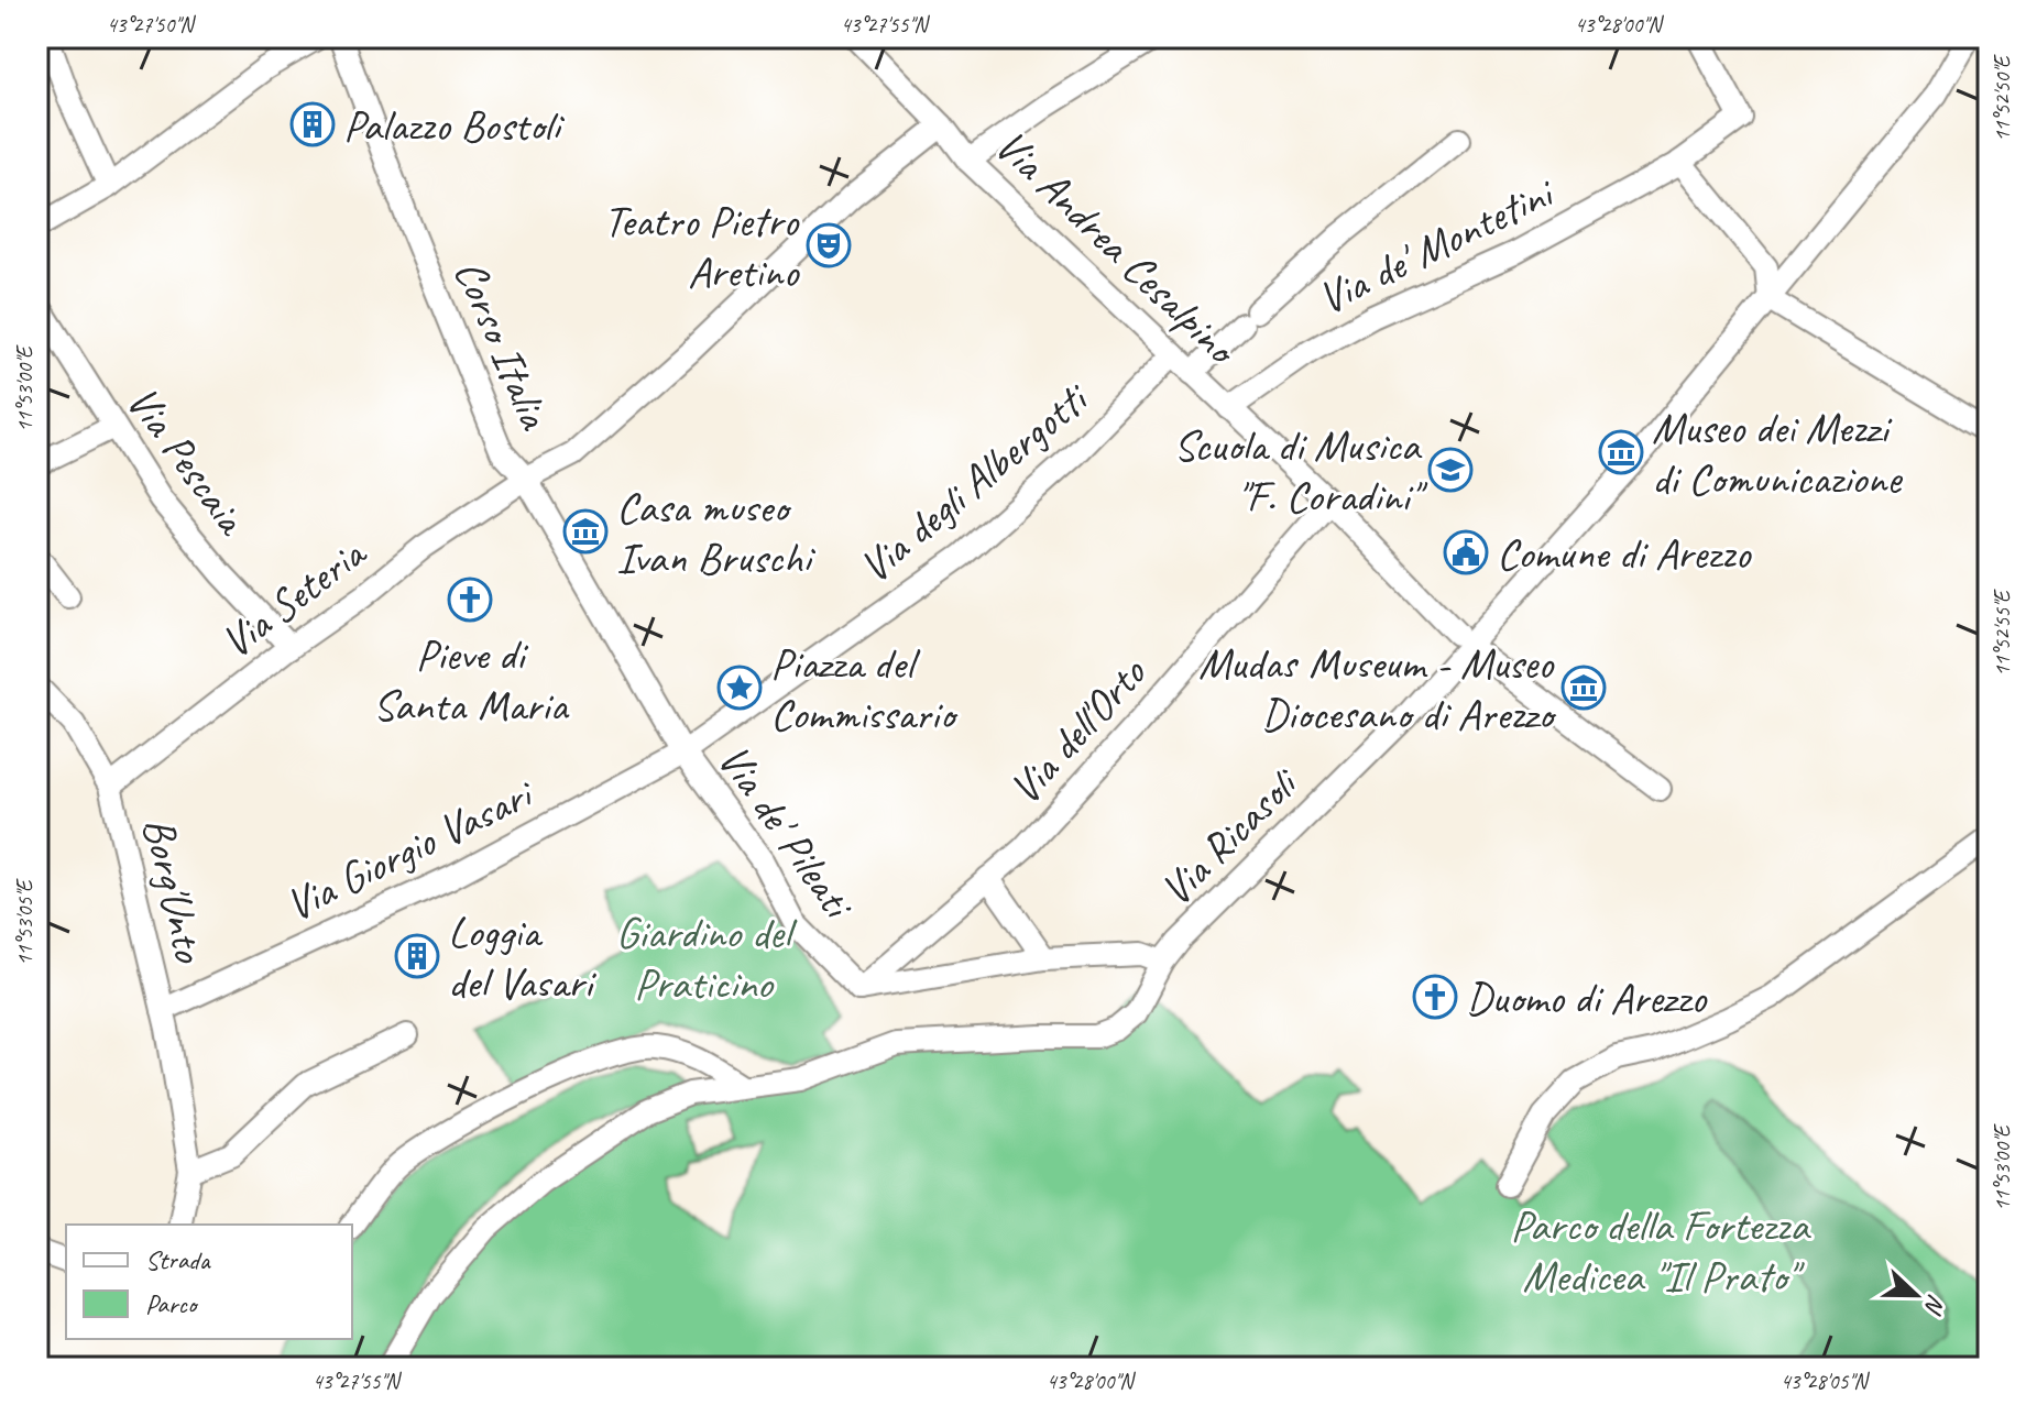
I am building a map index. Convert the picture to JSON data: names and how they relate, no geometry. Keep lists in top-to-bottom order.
{
  "streets": {
    "street": [
      "Via Andrea Cesalpino",
      "Via de' Montetini",
      "Corso Italia",
      "Via Pescaia",
      "Via degli Albergotti",
      "Via Seteria",
      "Via dell'Orto",
      "Via de' Pileati",
      "Via Ricasoli",
      "Via Giorgio Vasari",
      "Borg'Unto"
    ]
  },
  "crossings": [
    ["Via Andrea Cesalpino", "Via de' Montetini"],
    ["Via Andrea Cesalpino", "Via degli Albergotti"],
    ["Via Andrea Cesalpino", "Via Seteria"],
    ["Via Andrea Cesalpino", "Via dell'Orto"],
    ["Corso Italia", "Via degli Albergotti"],
    ["Corso Italia", "Via Seteria"],
    ["Corso Italia", "Via de' Pileati"],
    ["Corso Italia", "Via Giorgio Vasari"],
    ["Via Pescaia", "Via Seteria"],
    ["Via degli Albergotti", "Via de' Pileati"],
    ["Via degli Albergotti", "Via Giorgio Vasari"],
    ["Via Seteria", "Borg'Unto"],
    ["Via dell'Orto", "Via de' Pileati"],
    ["Via de' Pileati", "Via Giorgio Vasari"],
    ["Via Giorgio Vasari", "Borg'Unto"]
  ],
  "parks": ["Giardino del Praticino", "Parco della Fortezza Medicea \"Il Prato\""],
  "places": {
    "building": ["Palazzo Bostoli", "Loggia del Vasari"],
    "theatre": ["Teatro Pietro Aretino"],
    "museum": ["Museo dei Mezzi di Comunicazione", "Casa museo Ivan Bruschi", "Mudas Museum - Museo Diocesano di Arezzo"],
    "school or university": ["Scuola di Musica \"F. Coradini\""],
    "public building": ["Comune di Arezzo"],
    "church": ["Pieve di Santa Maria", "Duomo di Arezzo"],
    "place": ["Piazza del Commissario"]
  },
  "legend": ["Strada", "Parco"],
  "north": "right",
  "coordinates": [
    "43°27'50\"N",
    "43°27'55\"N",
    "43°28'00\"N",
    "11°52'50\"E",
    "11°53'00\"E",
    "11°52'55\"E",
    "11°53'05\"E",
    "43°28'05\"N"
  ]
}
